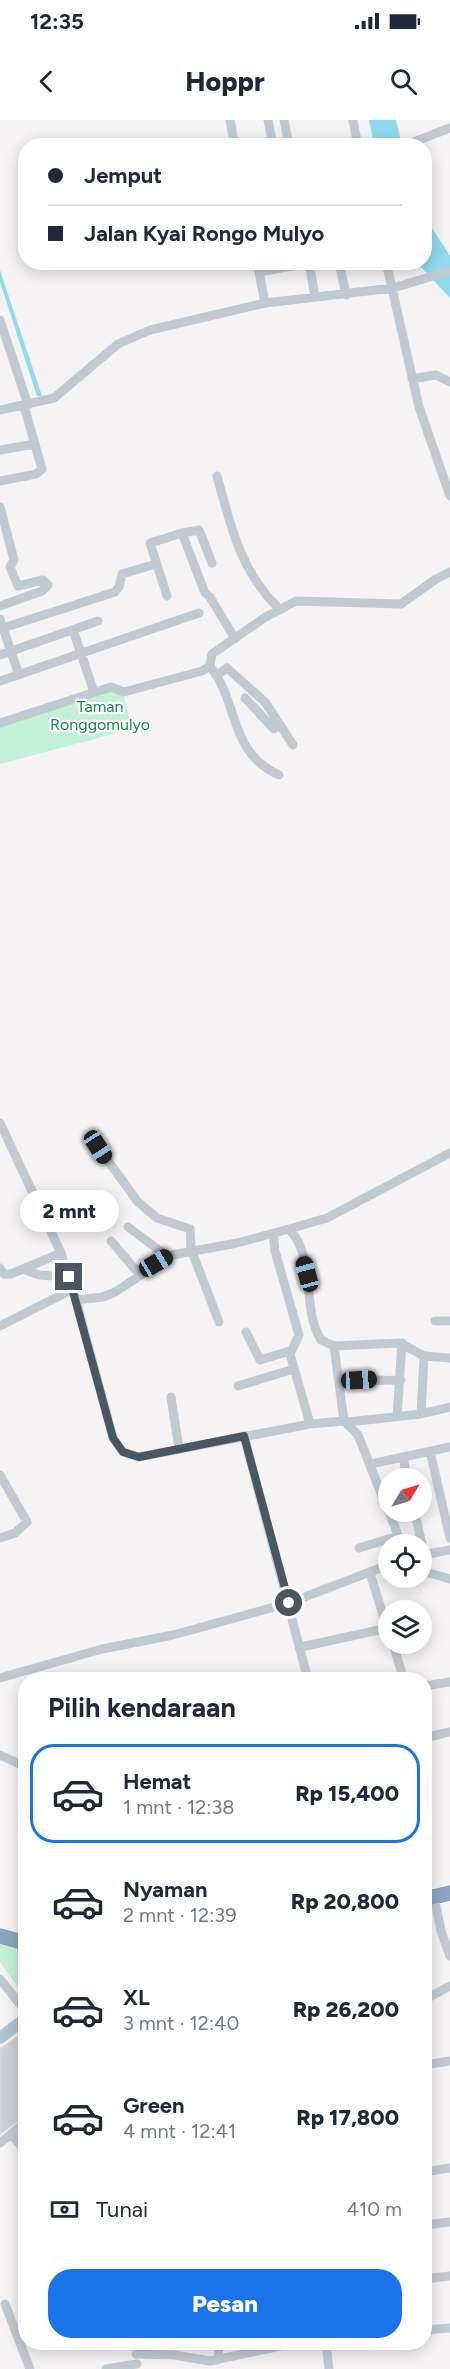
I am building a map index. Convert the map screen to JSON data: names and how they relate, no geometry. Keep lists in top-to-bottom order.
{
  "parks": ["Taman Ronggomulyo"],
  "north": "top right",
  "page": {
    "status": "12:35",
    "header": "Hoppr",
    "banner": ["Jemput", "Jalan Kyai Rongo Mulyo"],
    "bubble": "2 mnt",
    "heading": "Pilih kendaraan",
    "list": [
      {
        "name": "Hemat",
        "note": "1 mnt · 12:38",
        "value": "Rp 15,400"
      },
      {
        "name": "Nyaman",
        "note": "2 mnt · 12:39",
        "value": "Rp 20,800"
      },
      {
        "name": "XL",
        "note": "3 mnt · 12:40",
        "value": "Rp 26,200"
      },
      {
        "name": "Green",
        "note": "4 mnt · 12:41",
        "value": "Rp 17,800"
      }
    ],
    "pay": ["Tunai", "410 m"],
    "buttons": "Pesan"
  }
}
